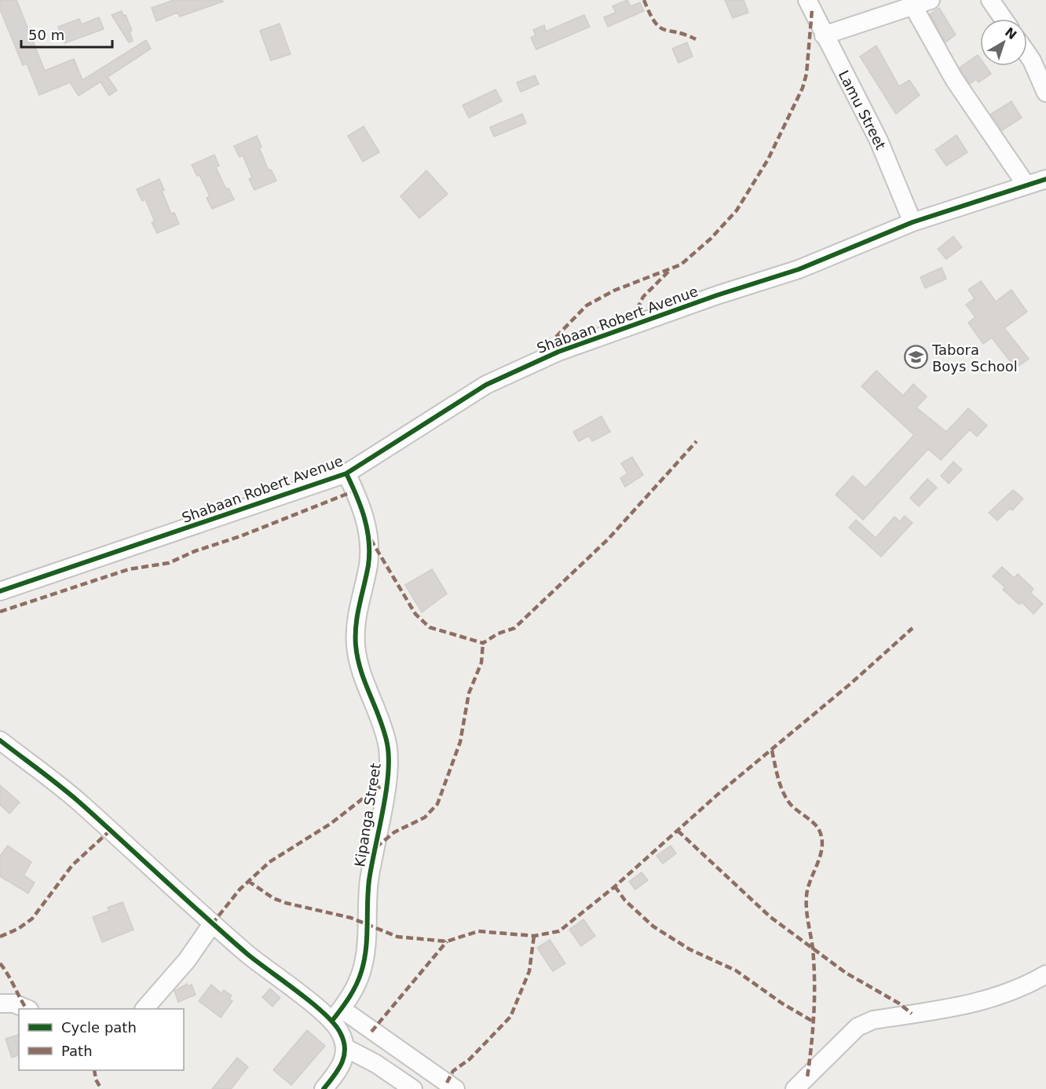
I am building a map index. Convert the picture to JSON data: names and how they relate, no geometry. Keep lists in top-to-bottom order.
{
  "streets": {
    "street": ["Lamu Street", "Shabaan Robert Avenue", "Kipanga Street"]
  },
  "crossings": [
    ["Lamu Street", "Shabaan Robert Avenue"],
    ["Shabaan Robert Avenue", "Kipanga Street"]
  ],
  "places": {
    "school or university": ["Tabora Boys School"]
  },
  "legend": ["Cycle path", "Path"],
  "scale_bar": "50 m",
  "north": "top right"
}
